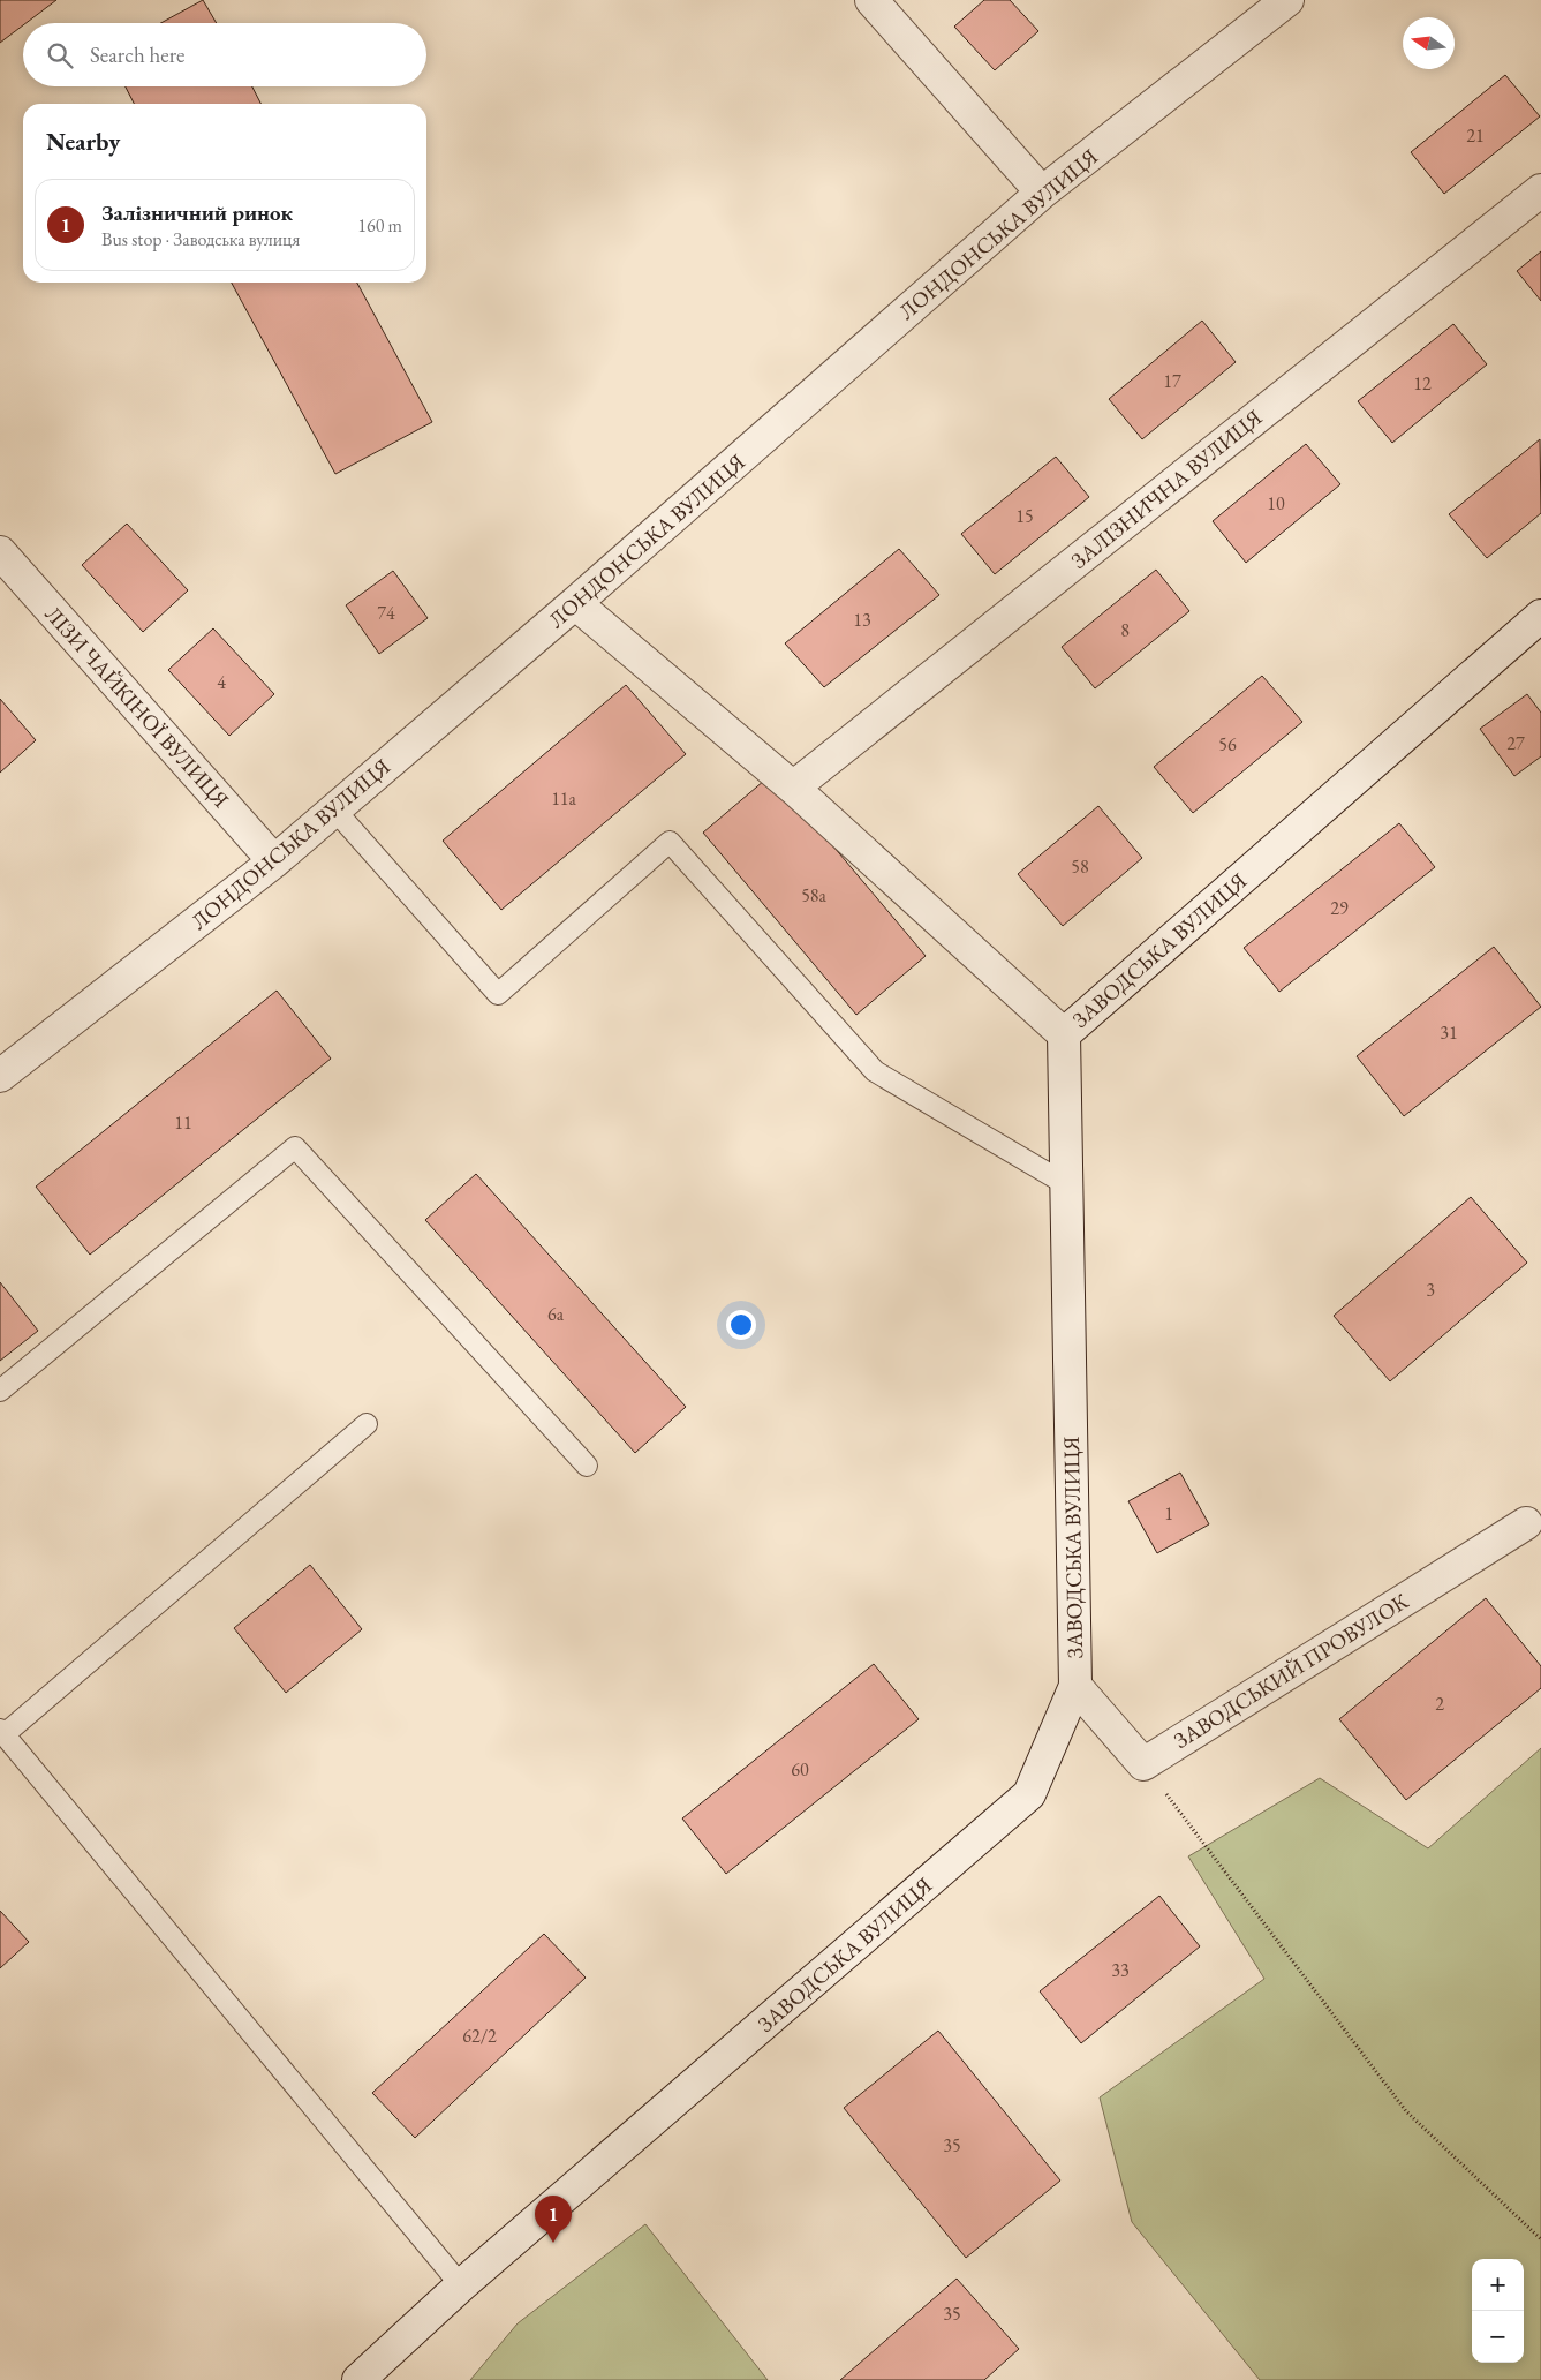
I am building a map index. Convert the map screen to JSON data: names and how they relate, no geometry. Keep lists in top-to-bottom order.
{
  "streets": {
    "street": [
      "ЛОНДОНСЬКА ВУЛИЦЯ",
      "ЗАЛІЗНИЧНА ВУЛИЦЯ",
      "ЛІЗИ ЧАЙКІНОЇ ВУЛИЦЯ",
      "ЗАВОДСЬКА ВУЛИЦЯ",
      "ЗАВОДСЬКИЙ ПРОВУЛОК"
    ]
  },
  "crossings": [
    ["ЛОНДОНСЬКА ВУЛИЦЯ", "ЛІЗИ ЧАЙКІНОЇ ВУЛИЦЯ"]
  ],
  "house_numbers": [
    "21",
    "17",
    "12",
    "10",
    "15",
    "74",
    "13",
    "8",
    "4",
    "27",
    "56",
    "11а",
    "58",
    "58а",
    "29",
    "31",
    "11",
    "3",
    "6а",
    "1",
    "2",
    "60",
    "33",
    "62/2",
    "35",
    "35"
  ],
  "north": "left",
  "page": {
    "search": "Search here",
    "heading": "Nearby",
    "list": [
      {
        "mark": "1",
        "name": "Залізничний ринок",
        "note": "Bus stop · Заводська вулиця",
        "value": "160 m"
      }
    ],
    "pins": "1",
    "map_buttons": ["+", "−"]
  }
}
